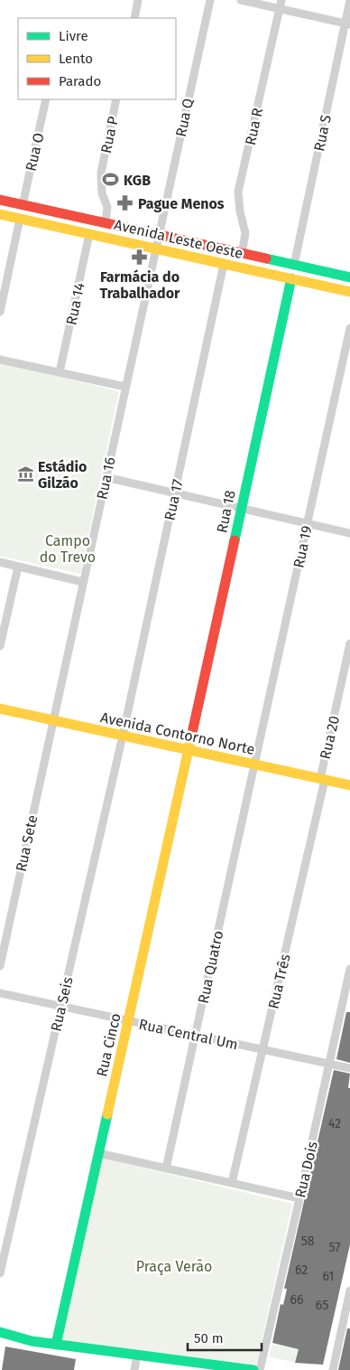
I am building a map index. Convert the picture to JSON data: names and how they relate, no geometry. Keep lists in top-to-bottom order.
{
  "streets": {
    "street": [
      "Rua Q",
      "Rua R",
      "Rua S",
      "Rua P",
      "Rua O",
      "Avenida Leste Oeste",
      "Rua 14",
      "Rua 16",
      "Rua 17",
      "Rua 18",
      "Rua 19",
      "Avenida Contorno Norte",
      "Rua 20",
      "Rua Sete",
      "Rua Quatro",
      "Rua Três",
      "Rua Seis",
      "Rua Central Um",
      "Rua Cinco",
      "Rua Dois"
    ]
  },
  "crossings": [
    ["Rua Q", "Avenida Leste Oeste"],
    ["Rua Q", "Rua 16"],
    ["Rua R", "Avenida Leste Oeste"],
    ["Rua S", "Avenida Leste Oeste"],
    ["Rua P", "Avenida Leste Oeste"],
    ["Rua O", "Avenida Leste Oeste"],
    ["Avenida Leste Oeste", "Rua 14"],
    ["Avenida Leste Oeste", "Rua 16"],
    ["Avenida Leste Oeste", "Rua 17"],
    ["Avenida Leste Oeste", "Rua 18"],
    ["Rua 16", "Avenida Contorno Norte"],
    ["Rua 16", "Rua Sete"],
    ["Rua 17", "Avenida Contorno Norte"],
    ["Rua 17", "Rua Seis"],
    ["Rua 18", "Avenida Contorno Norte"],
    ["Rua 18", "Rua Cinco"],
    ["Rua 19", "Avenida Contorno Norte"],
    ["Rua 19", "Rua Quatro"],
    ["Avenida Contorno Norte", "Rua 20"],
    ["Avenida Contorno Norte", "Rua Sete"],
    ["Avenida Contorno Norte", "Rua Quatro"],
    ["Avenida Contorno Norte", "Rua Três"],
    ["Avenida Contorno Norte", "Rua Seis"],
    ["Avenida Contorno Norte", "Rua Cinco"],
    ["Rua 20", "Rua Três"],
    ["Rua Quatro", "Rua Central Um"],
    ["Rua Três", "Rua Central Um"],
    ["Rua Seis", "Rua Central Um"],
    ["Rua Central Um", "Rua Cinco"],
    ["Rua Central Um", "Rua Dois"]
  ],
  "parks": ["Campo do Trevo", "Praça Verão"],
  "places": {
    "sports": ["KGB"],
    "pharmacy": ["Pague Menos", "Farmácia do Trabalhador"],
    "museum": ["Estádio Gilzão"]
  },
  "house_numbers": [
    "42",
    "58",
    "57",
    "62",
    "61",
    "66",
    "65"
  ],
  "legend": ["Livre", "Lento", "Parado"],
  "scale_bar": "50 m"
}
